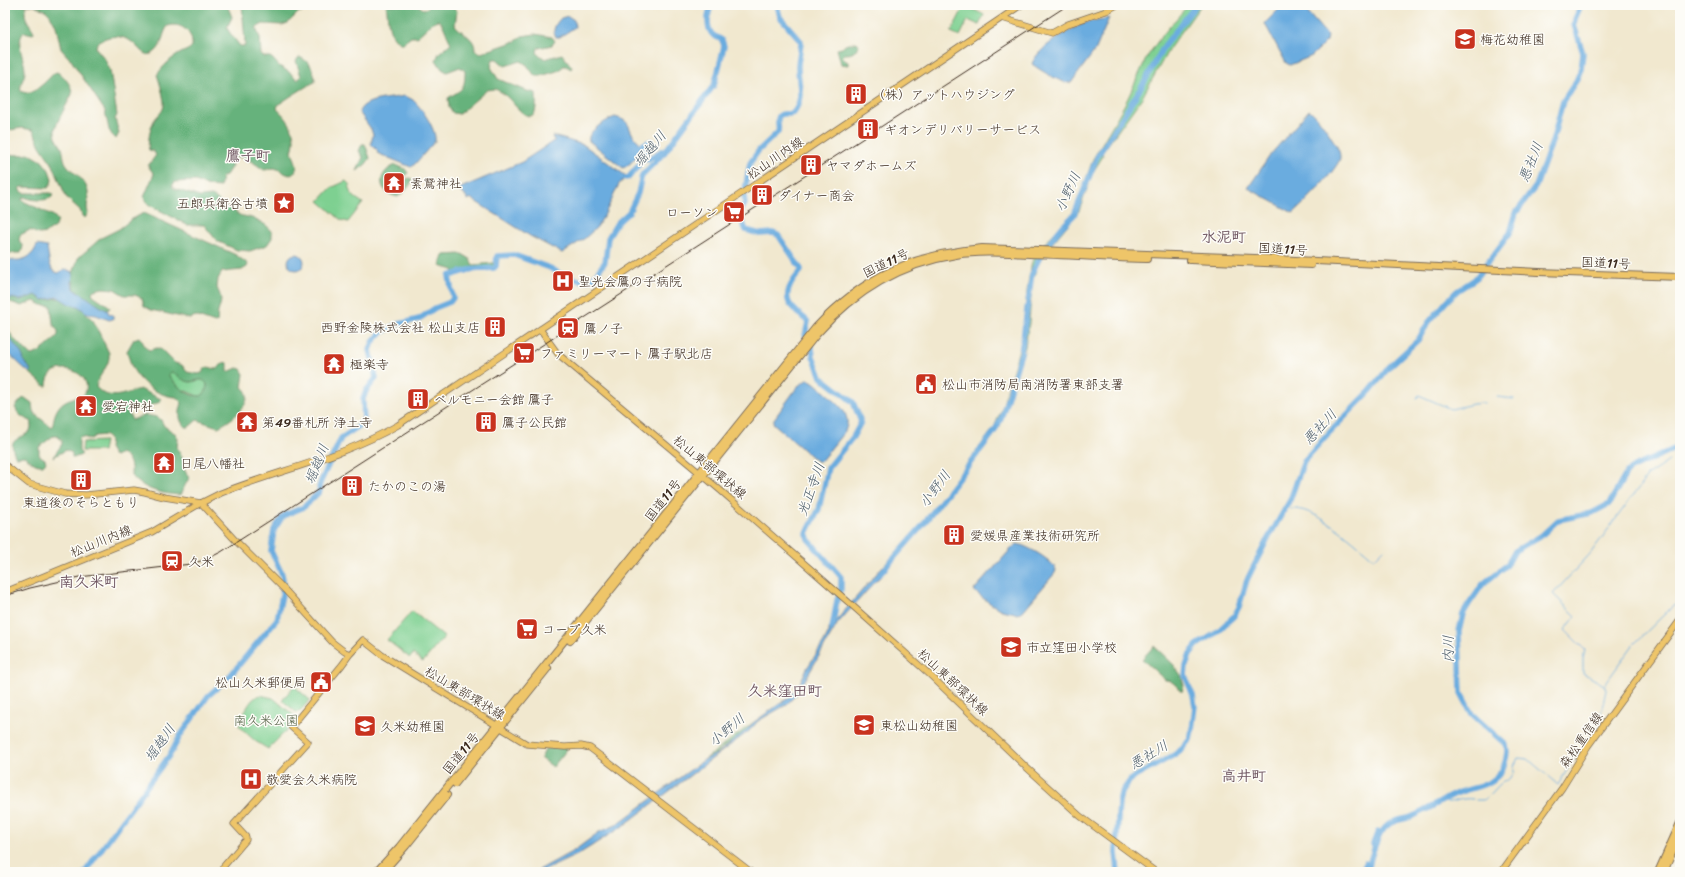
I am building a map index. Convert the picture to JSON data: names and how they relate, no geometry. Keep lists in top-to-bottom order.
{
  "streets": {
    "highway": ["国道11号"],
    "main road": ["松山川内線", "松山東部環状線", "森松重信線"]
  },
  "crossings": [
    ["松山川内線", "松山東部環状線"],
    ["国道11号", "松山東部環状線"]
  ],
  "districts": [
    "鷹子町",
    "水泥町",
    "南久米町",
    "久米窪田町",
    "高井町"
  ],
  "water": [
    "堀越川",
    "悪社川",
    "小野川",
    "光正寺川",
    "内川"
  ],
  "parks": ["南久米公園"],
  "places": {
    "school or university": [
      "梅花幼稚園",
      "市立窪田小学校",
      "東松山幼稚園",
      "久米幼稚園"
    ],
    "building": [
      "（株）アットハウジング",
      "ギオンデリバリーサービス",
      "ヤマダホームズ",
      "ダイナー商会",
      "西野金陵株式会社 松山支店",
      "ベルモニー会館 鷹子",
      "鷹子公民館",
      "東道後のそらともり",
      "たかのこの湯",
      "愛媛県産業技術研究所"
    ],
    "temple": [
      "素鵞神社",
      "極楽寺",
      "愛宕神社",
      "第49番札所 浄土寺",
      "日尾八幡社"
    ],
    "place": ["五郎兵衛谷古墳"],
    "supermarket": ["ローソン", "ファミリーマート 鷹子駅北店", "コープ久米"],
    "hospital": ["聖光会鷹の子病院", "敬愛会久米病院"],
    "station": ["鷹ノ子", "久米"],
    "public building": ["松山市消防局南消防署東部支署", "松山久米郵便局"]
  }
}
